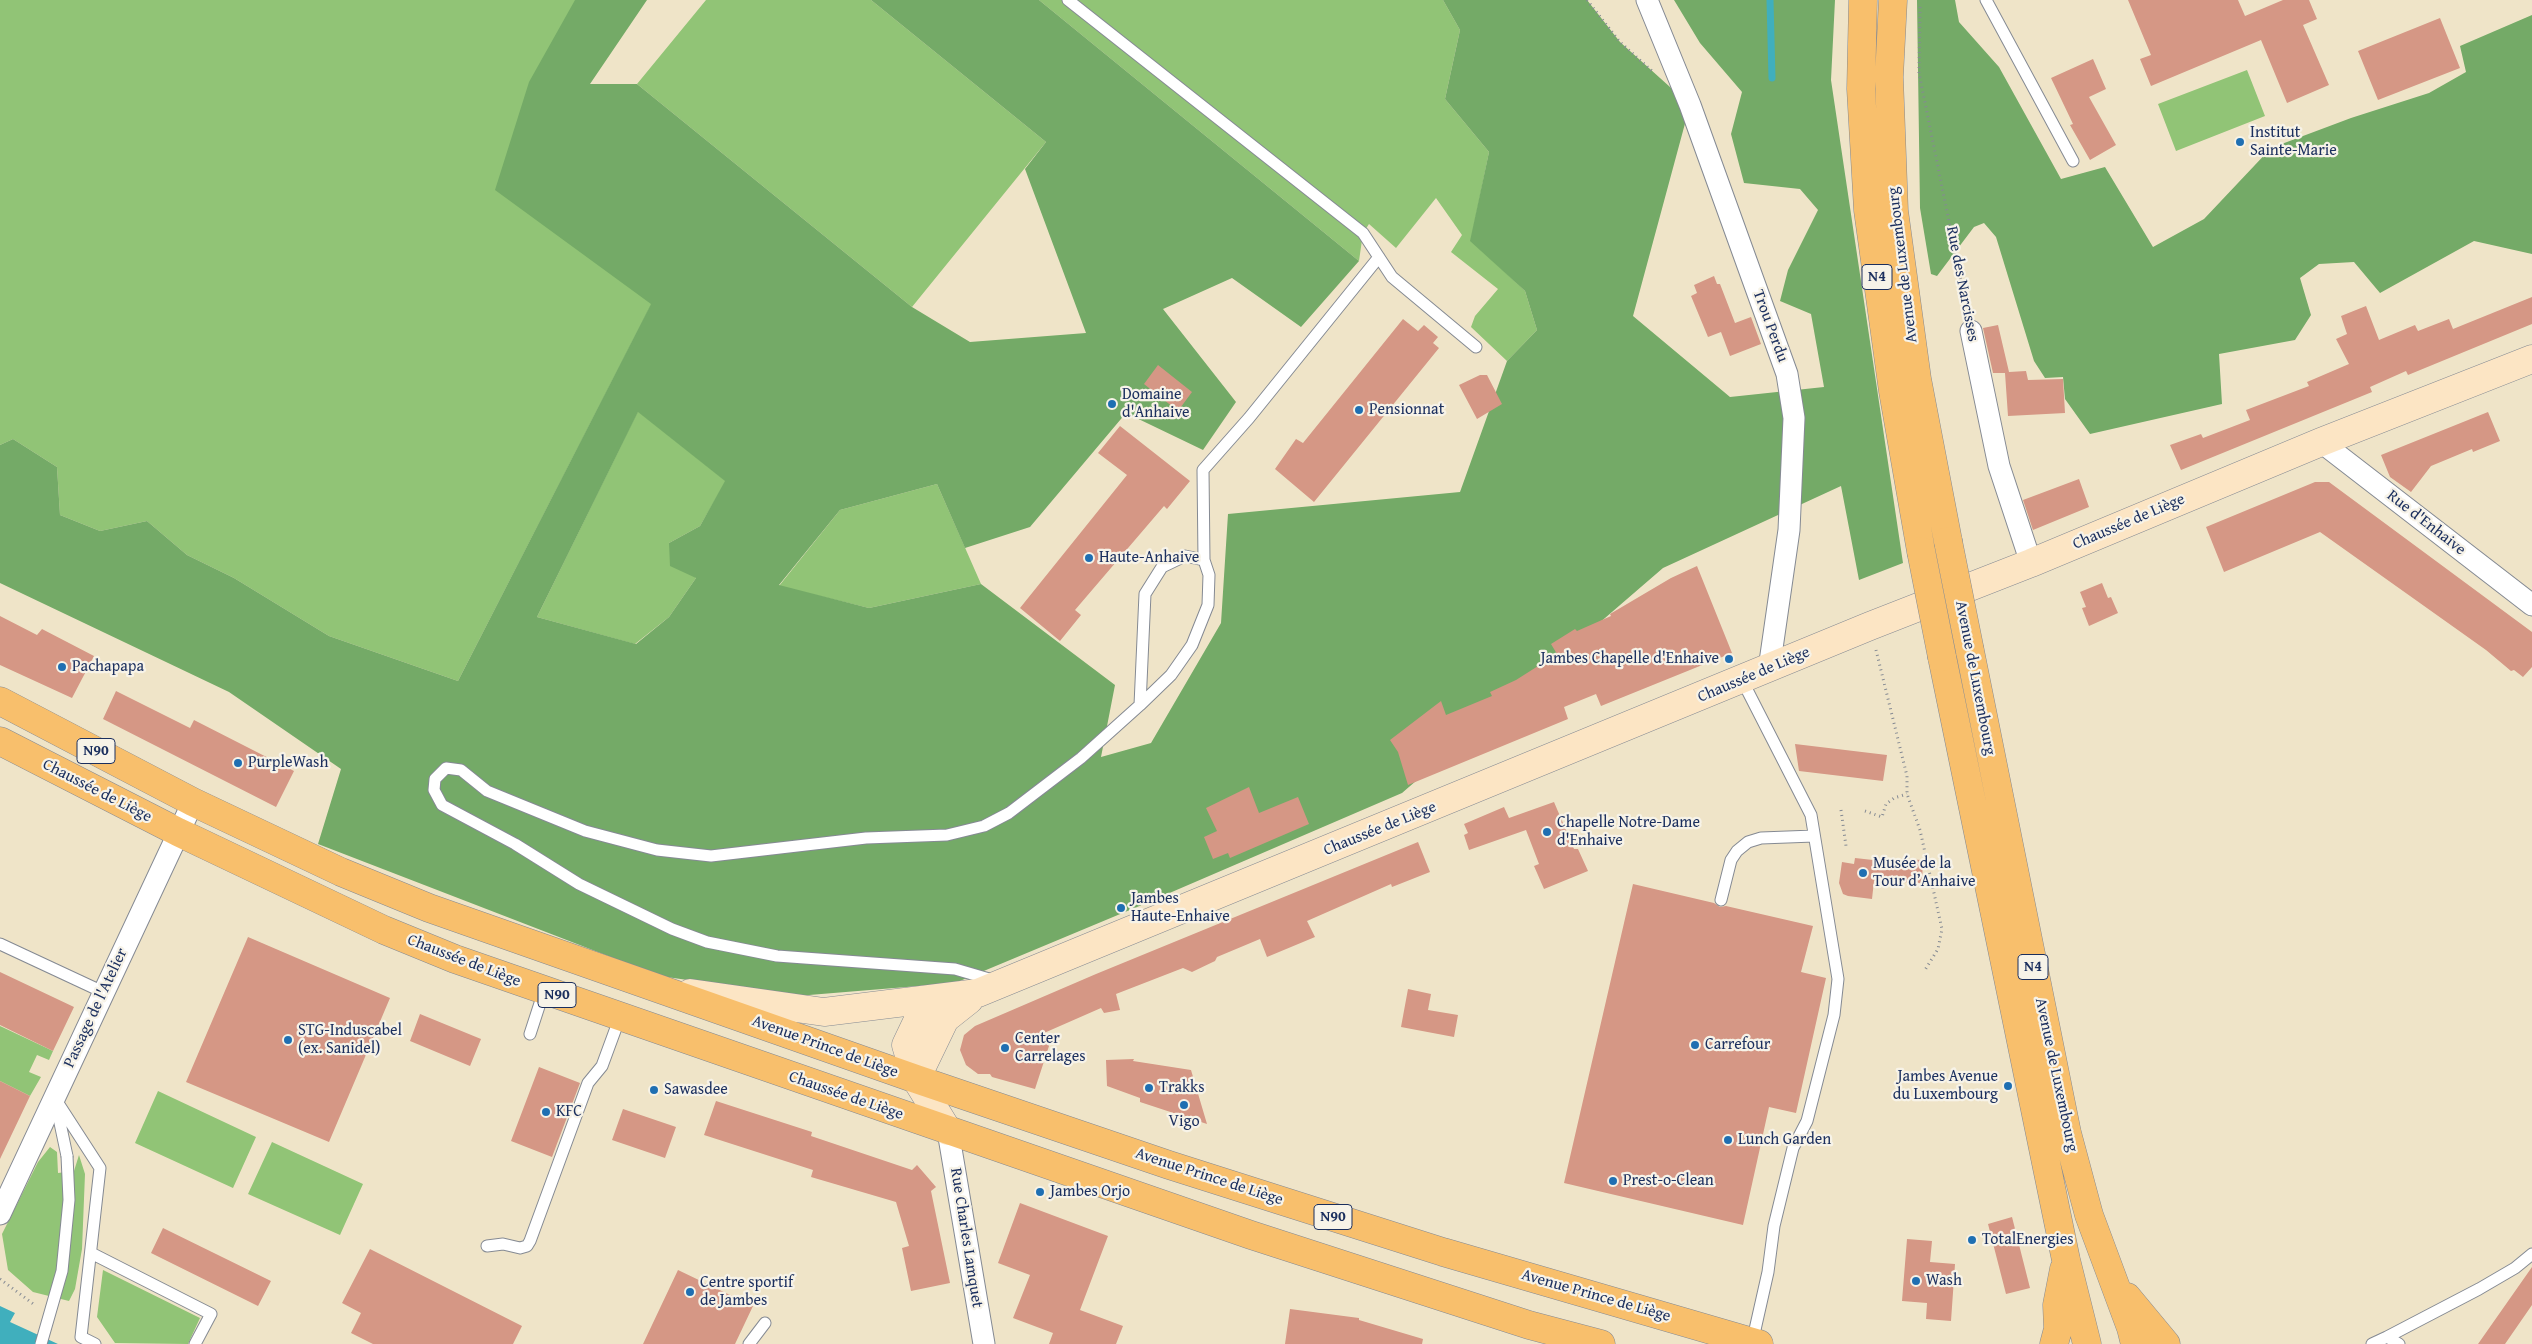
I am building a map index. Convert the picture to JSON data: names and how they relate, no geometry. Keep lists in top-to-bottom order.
{
  "streets": {
    "main road": [
      "Avenue de Luxembourg",
      "N4",
      "Chaussée de Liège",
      "N90",
      "Avenue Prince de Liège"
    ],
    "street": [
      "Rue des Narcisses",
      "Trou Perdu",
      "Rue d'Enhaive",
      "Passage de l'Atelier",
      "Rue Charles Lamquet"
    ]
  },
  "crossings": [
    ["Avenue de Luxembourg", "N4"],
    ["Rue des Narcisses", "Chaussée de Liège"],
    ["Trou Perdu", "Chaussée de Liège"],
    ["Chaussée de Liège", "Rue d'Enhaive"],
    ["Chaussée de Liège", "N90"],
    ["Chaussée de Liège", "Passage de l'Atelier"],
    ["Chaussée de Liège", "Avenue Prince de Liège"],
    ["Chaussée de Liège", "Rue Charles Lamquet"],
    ["N90", "Rue Charles Lamquet"]
  ],
  "places": [
    "Institut Sainte-Marie",
    "Domaine d'Anhaive",
    "Pensionnat",
    "Haute-Anhaive",
    "Jambes Chapelle d'Enhaive",
    "Pachapapa",
    "PurpleWash",
    "Chapelle Notre-Dame d'Enhaive",
    "Musée de la Tour d’Anhaive",
    "Jambes Haute-Enhaive",
    "STG-Induscabel (ex. Sanidel)",
    "Carrefour",
    "Center Carrelages",
    "Jambes Avenue du Luxembourg",
    "Trakks",
    "Sawasdee",
    "Vigo",
    "KFC",
    "Lunch Garden",
    "Prest-o-Clean",
    "Jambes Orjo",
    "TotalEnergies",
    "Wash",
    "Centre sportif de Jambes"
  ]
}
